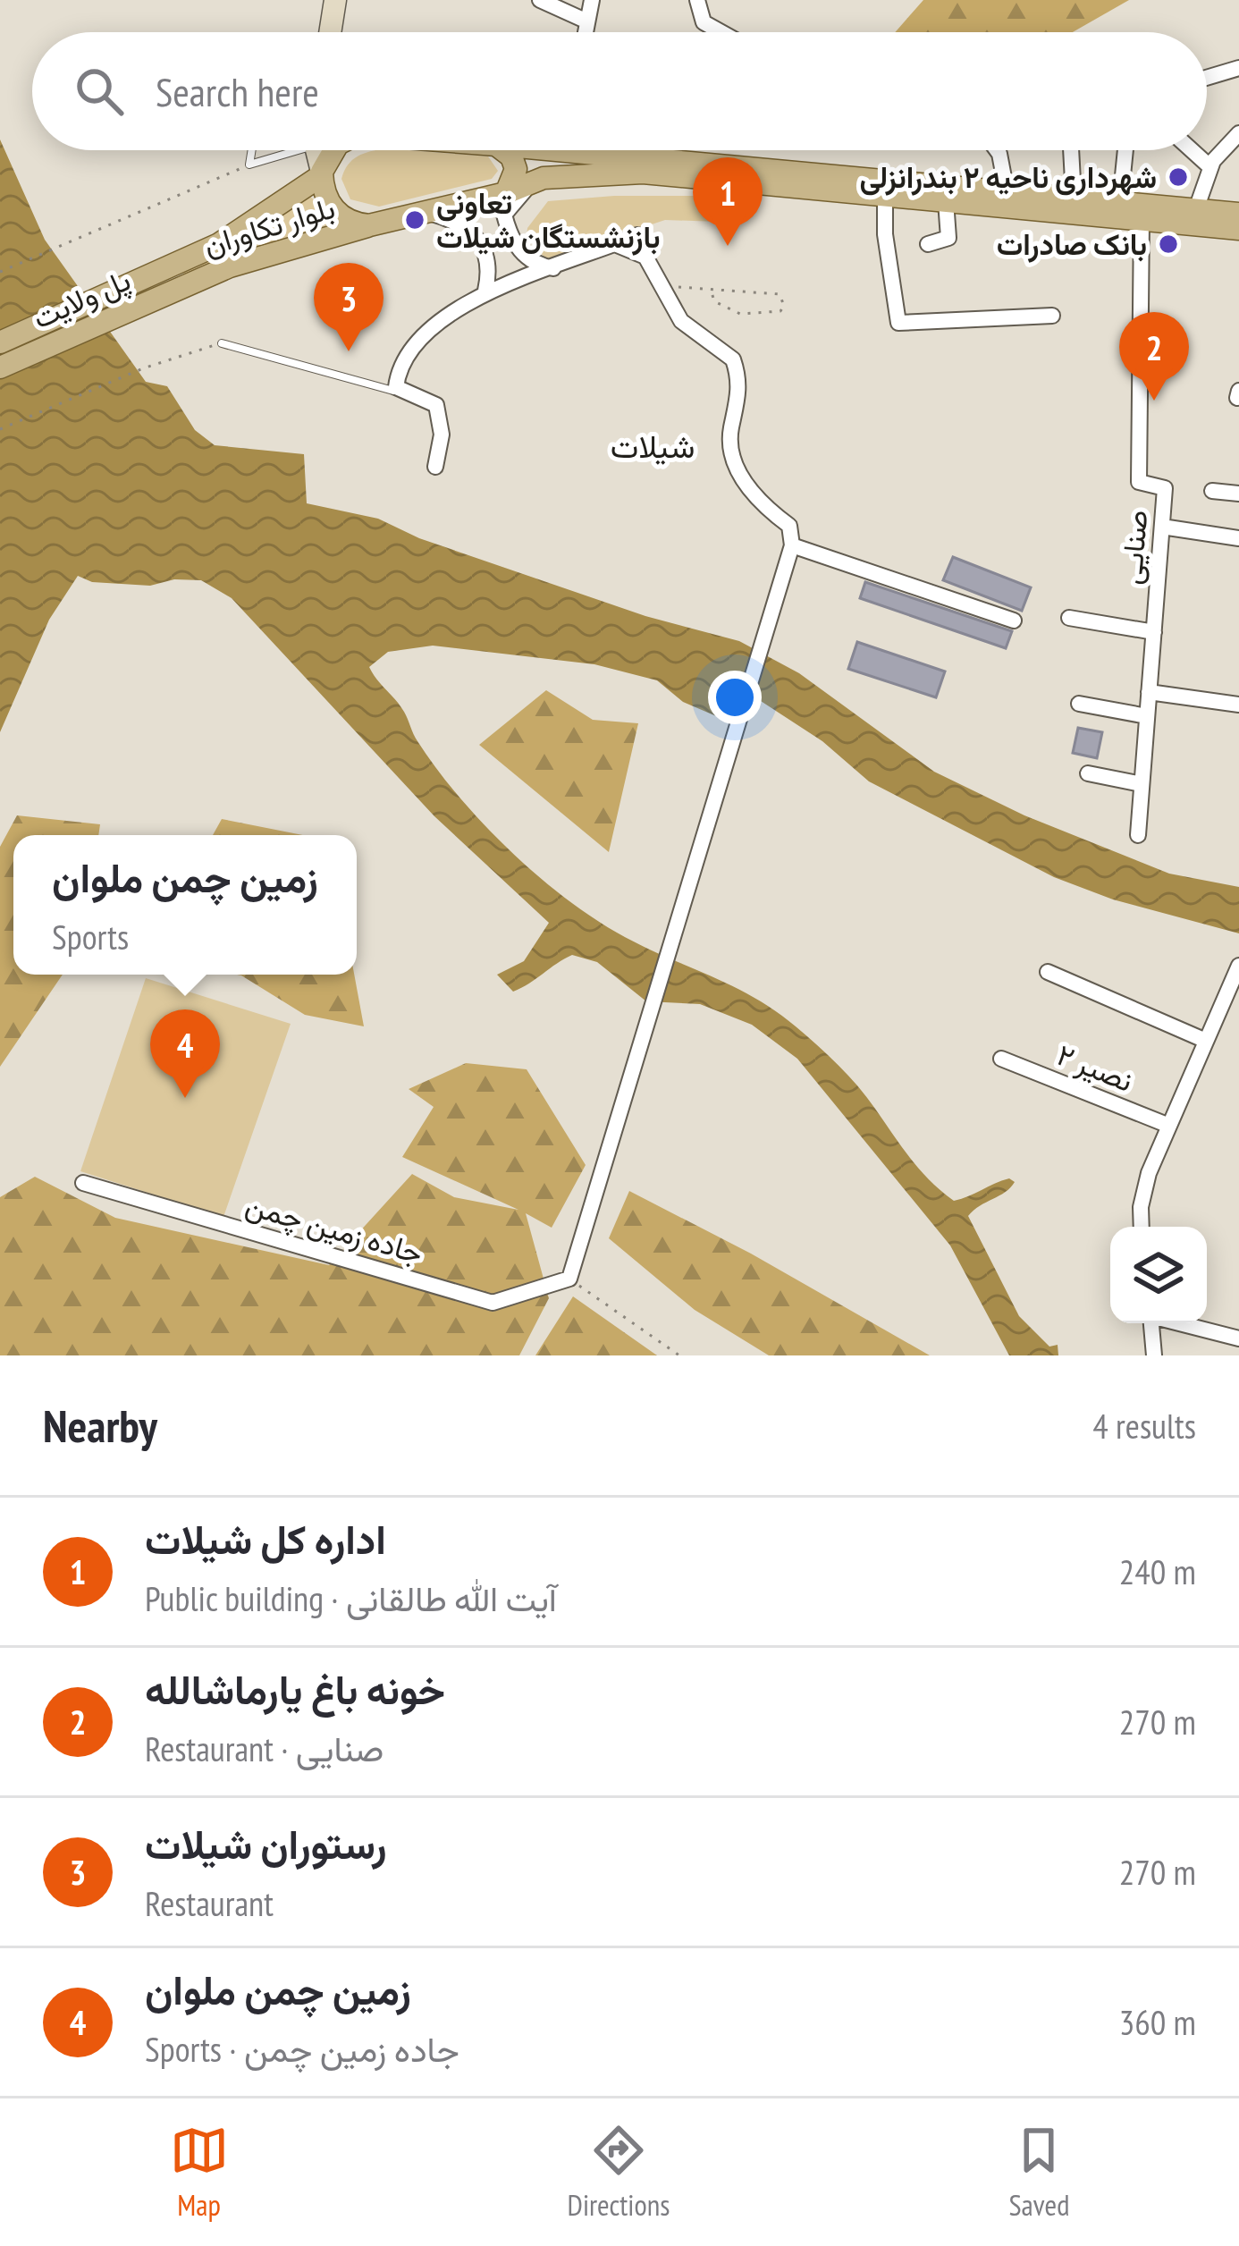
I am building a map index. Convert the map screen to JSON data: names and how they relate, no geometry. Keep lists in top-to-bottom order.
{
  "streets": {
    "main road": ["بلوار تکاوران", "پل ولایت"],
    "street": ["صنایی", "نصیر ۲", "جاده زمین چمن"]
  },
  "crossings": [
    ["بلوار تکاوران", "پل ولایت"]
  ],
  "districts": ["شیلات"],
  "places": ["شهرداری ناحیه ۲ بندرانزلی", "تعاونی بازنشستگان شیلات", "بانک صادرات"],
  "page": {
    "search": "Search here",
    "pins": [
      "1",
      "3",
      "2",
      "4"
    ],
    "popup": ["زمین چمن ملوان", "Sports"],
    "heading": ["Nearby", "4 results"],
    "list": [
      {
        "mark": "1",
        "name": "اداره کل شیلات",
        "note": "Public building · آیت الله طالقانی",
        "value": "240 m"
      },
      {
        "mark": "2",
        "name": "خونه باغ یارماشالله",
        "note": "Restaurant · صنایی",
        "value": "270 m"
      },
      {
        "mark": "3",
        "name": "رستوران شیلات",
        "note": "Restaurant",
        "value": "270 m"
      },
      {
        "mark": "4",
        "name": "زمین چمن ملوان",
        "note": "Sports · جاده زمین چمن",
        "value": "360 m"
      }
    ],
    "nav": ["Map", "Directions", "Saved"]
  }
}
